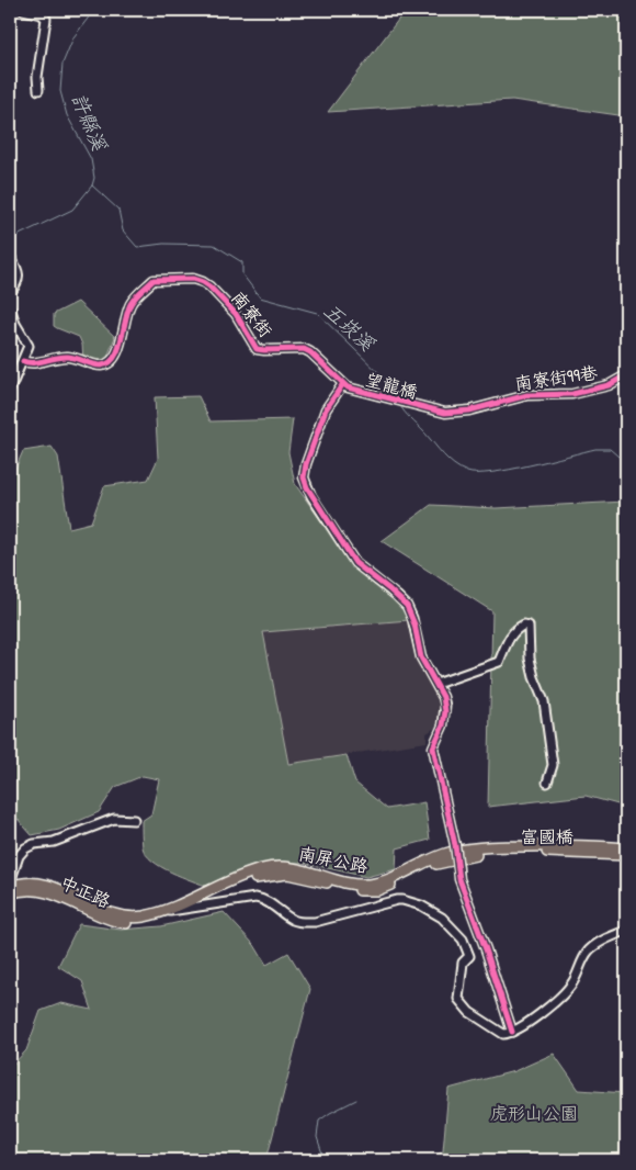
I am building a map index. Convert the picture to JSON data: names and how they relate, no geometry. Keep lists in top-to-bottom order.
{
  "streets": {
    "main road": ["富國橋", "南屏公路", "中正路"],
    "street": ["南寮街", "南寮街99巷", "望龍橋"]
  },
  "crossings": [
    ["南寮街", "望龍橋"],
    ["南寮街99巷", "望龍橋"],
    ["富國橋", "南屏公路"],
    ["南屏公路", "中正路"]
  ],
  "water": ["許縣溪", "五崁溪"],
  "parks": ["虎形山公園"]
}
